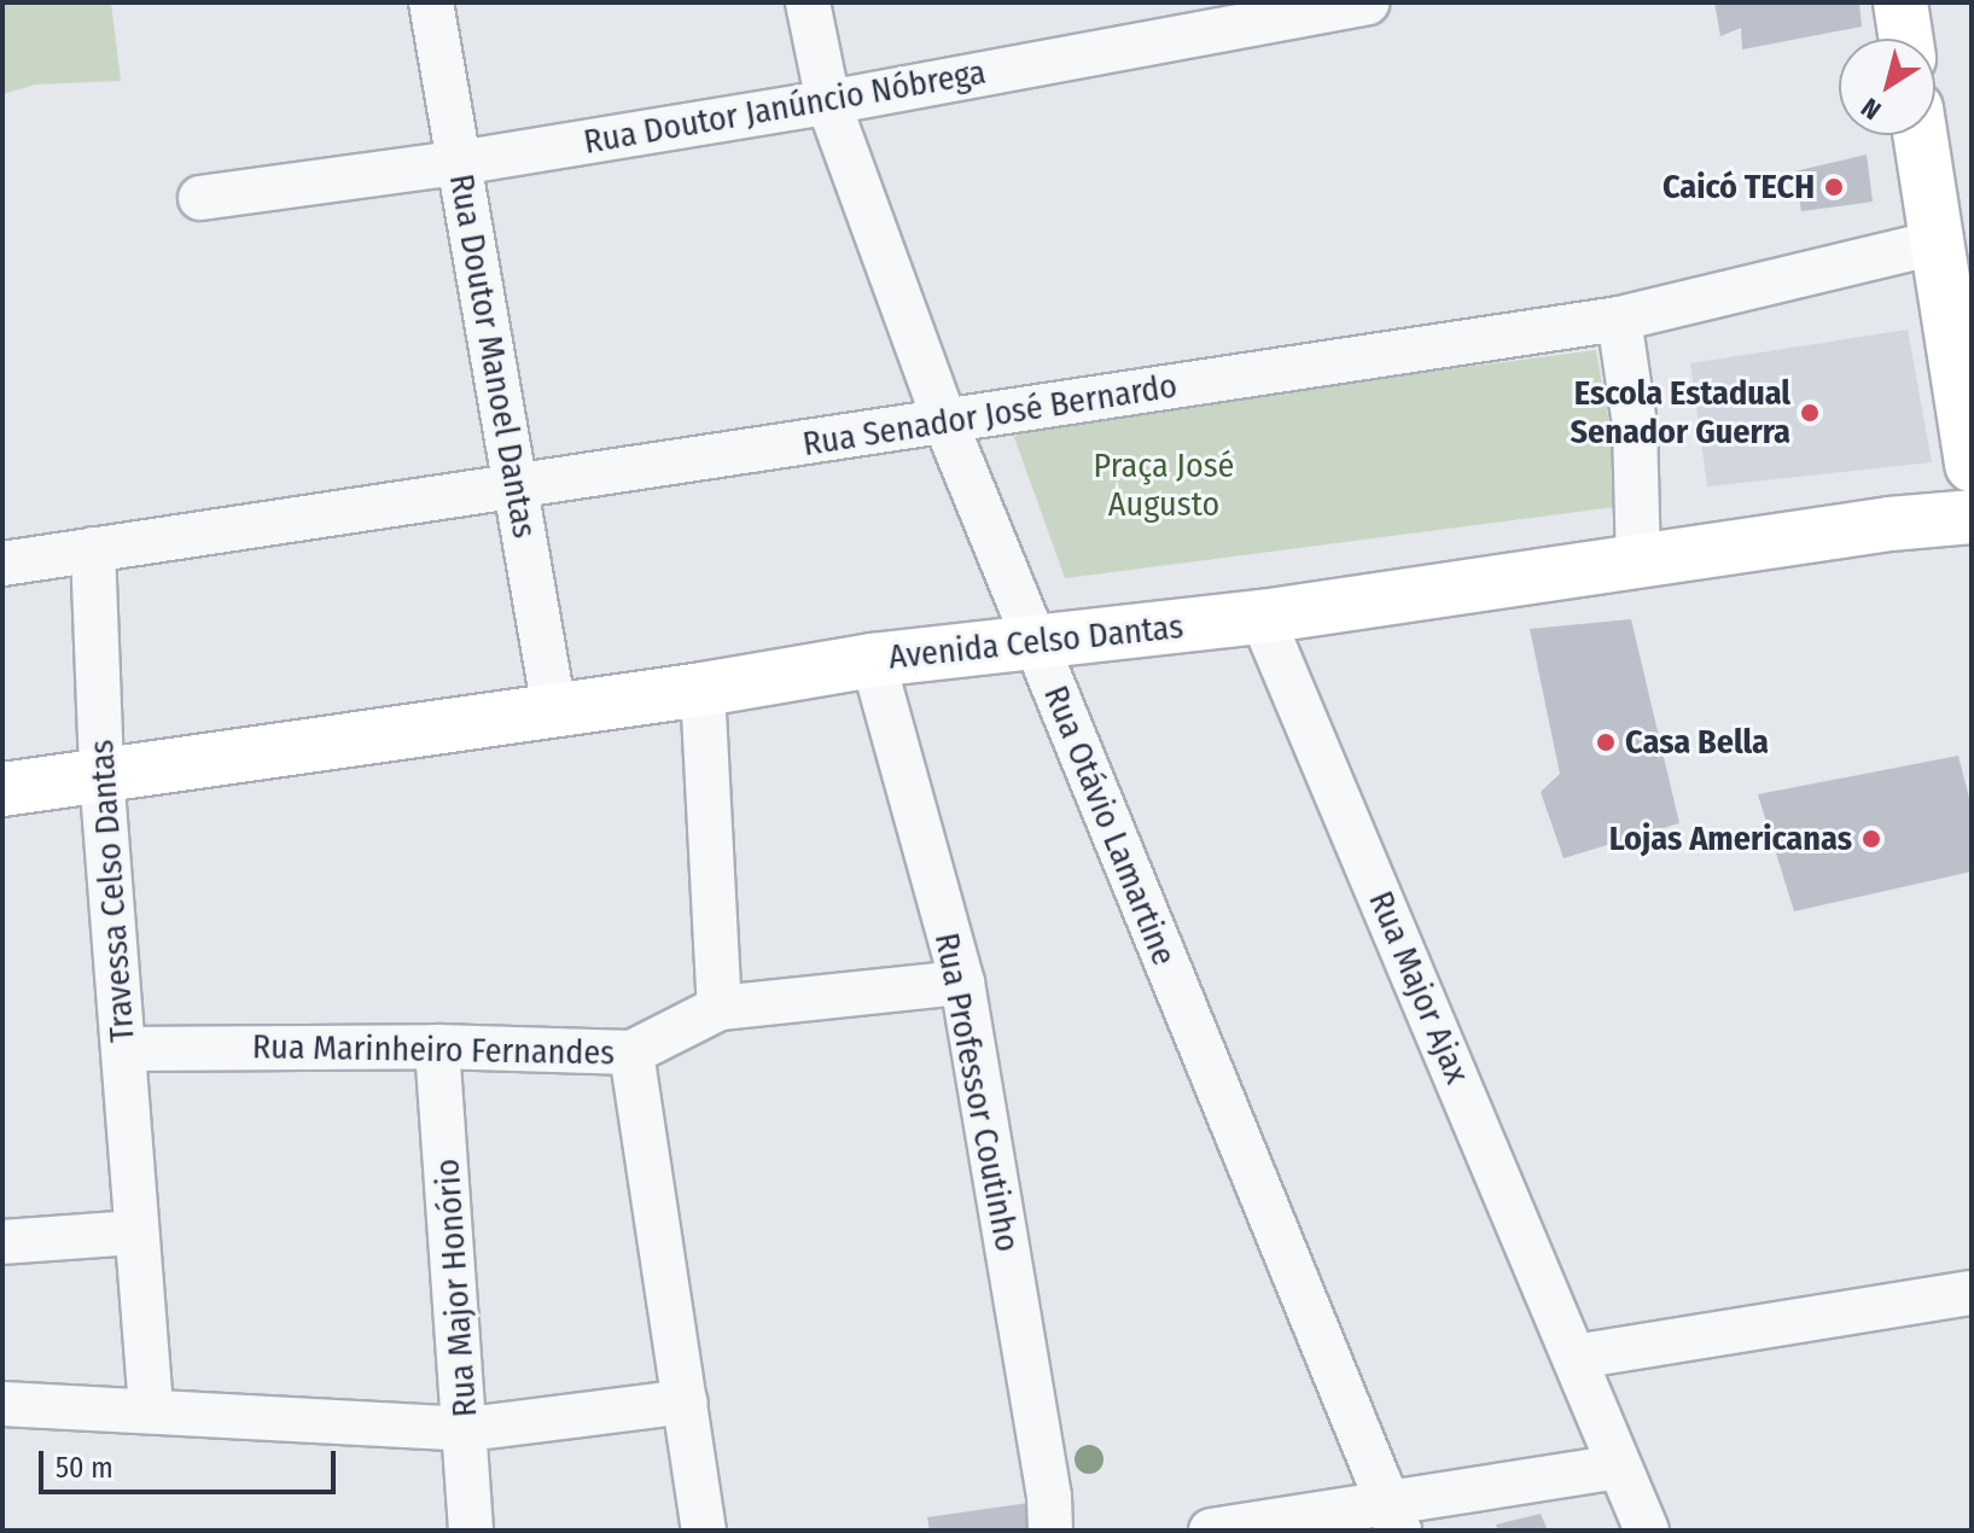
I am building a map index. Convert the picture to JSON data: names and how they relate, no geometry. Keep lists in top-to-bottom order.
{
  "streets": {
    "main road": ["Avenida Celso Dantas"],
    "street": [
      "Rua Doutor Janúncio Nóbrega",
      "Rua Doutor Manoel Dantas",
      "Rua Senador José Bernardo",
      "Rua Otávio Lamartine",
      "Travessa Celso Dantas",
      "Rua Major Ajax",
      "Rua Marinheiro Fernandes",
      "Rua Professor Coutinho",
      "Rua Major Honório"
    ]
  },
  "crossings": [
    ["Rua Doutor Janúncio Nóbrega", "Rua Doutor Manoel Dantas"],
    ["Rua Doutor Janúncio Nóbrega", "Rua Otávio Lamartine"],
    ["Rua Doutor Manoel Dantas", "Rua Senador José Bernardo"],
    ["Rua Doutor Manoel Dantas", "Avenida Celso Dantas"],
    ["Rua Senador José Bernardo", "Rua Otávio Lamartine"],
    ["Rua Senador José Bernardo", "Travessa Celso Dantas"],
    ["Avenida Celso Dantas", "Rua Otávio Lamartine"],
    ["Avenida Celso Dantas", "Travessa Celso Dantas"],
    ["Avenida Celso Dantas", "Rua Major Ajax"],
    ["Avenida Celso Dantas", "Rua Professor Coutinho"],
    ["Travessa Celso Dantas", "Rua Marinheiro Fernandes"],
    ["Rua Marinheiro Fernandes", "Rua Professor Coutinho"],
    ["Rua Marinheiro Fernandes", "Rua Major Honório"]
  ],
  "parks": ["Praça José Augusto"],
  "places": [
    "Caicó TECH",
    "Escola Estadual Senador Guerra",
    "Casa Bella",
    "Lojas Americanas"
  ],
  "scale_bar": "50 m",
  "north": "bottom left"
}
